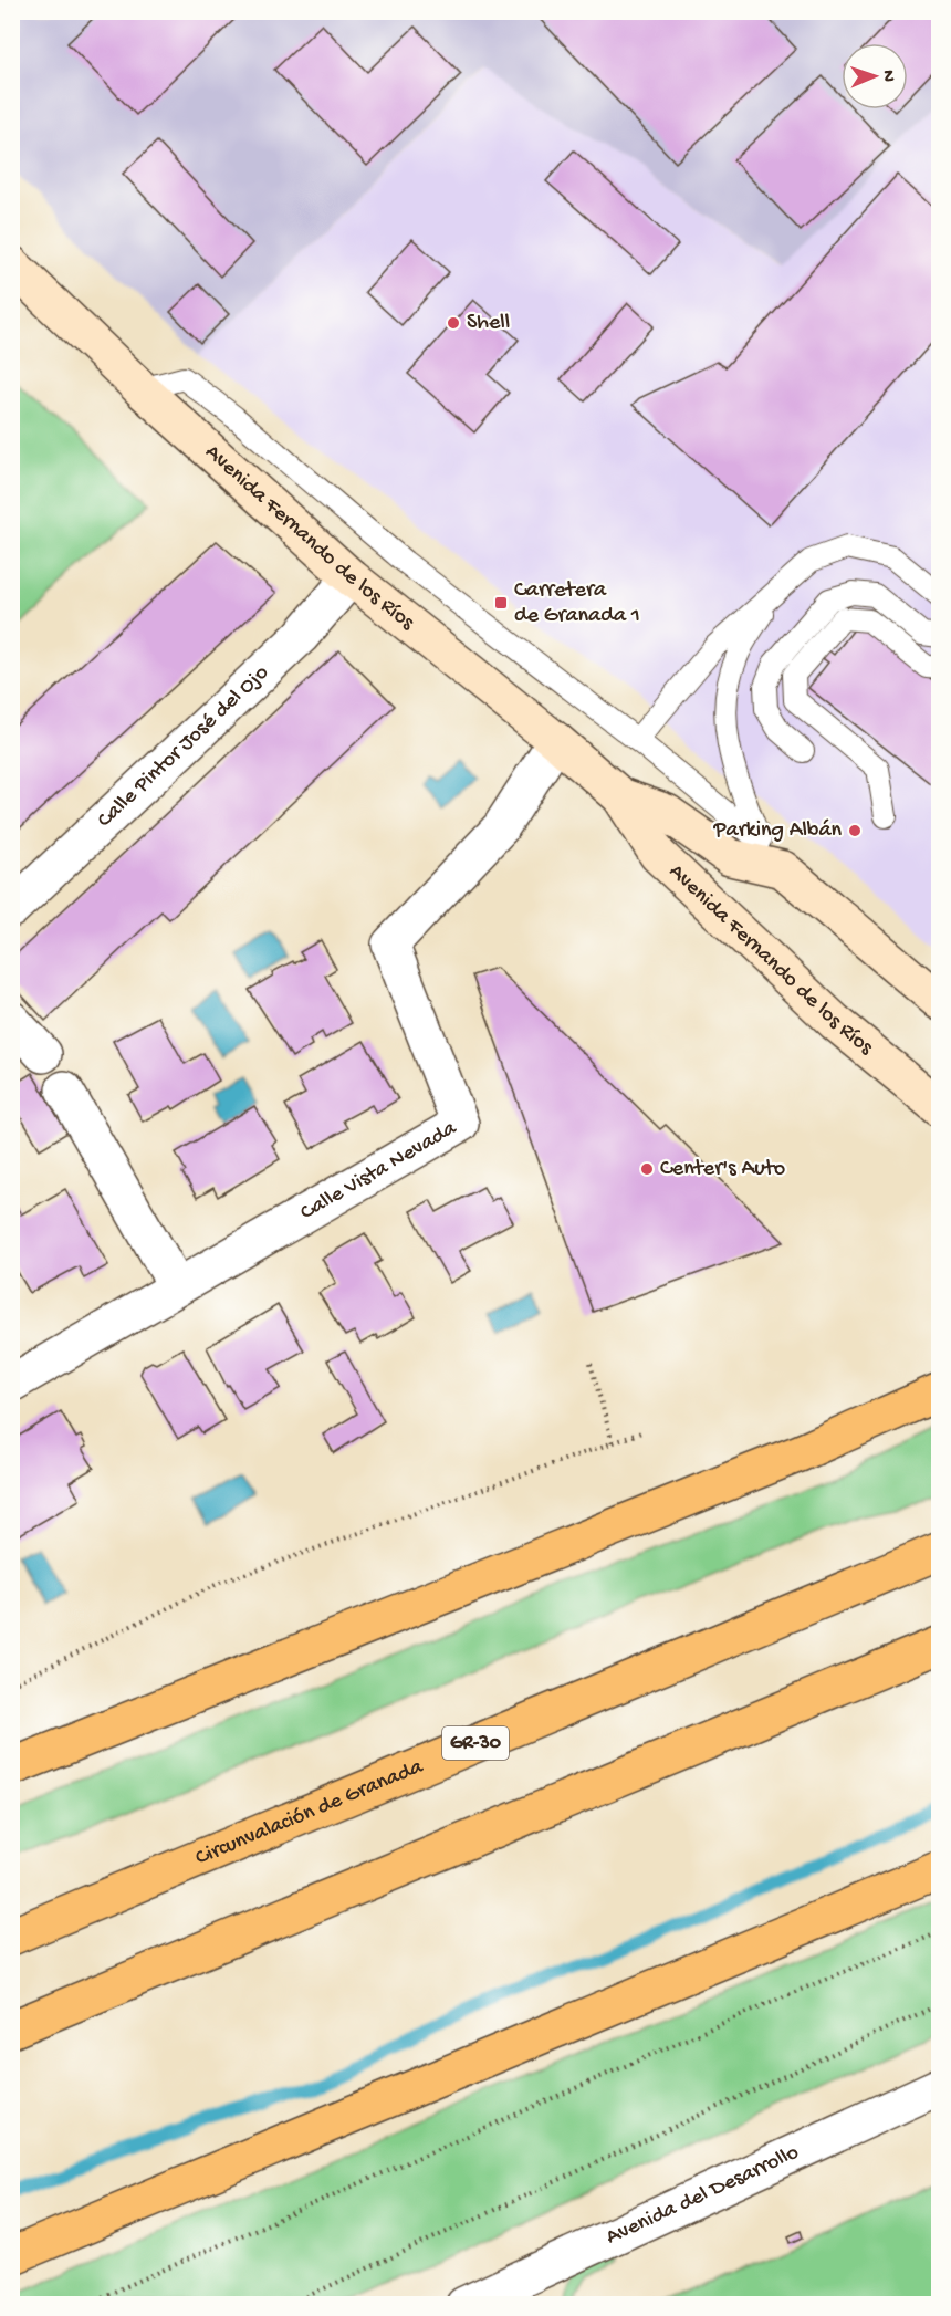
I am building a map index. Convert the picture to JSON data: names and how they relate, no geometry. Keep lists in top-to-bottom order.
{
  "streets": {
    "main road": ["Avenida Fernando de los Ríos", "GR-30", "Circunvalación de Granada"],
    "street": ["Calle Pintor José del Ojo", "Calle Vista Nevada", "Avenida del Desarrollo"]
  },
  "crossings": [
    ["Avenida Fernando de los Ríos", "Calle Pintor José del Ojo"],
    ["Avenida Fernando de los Ríos", "Calle Vista Nevada"]
  ],
  "places": {
    "other": ["Shell", "Parking Albán", "Center's Auto"],
    "transit": ["Carretera de Granada 1"]
  },
  "north": "right"
}
